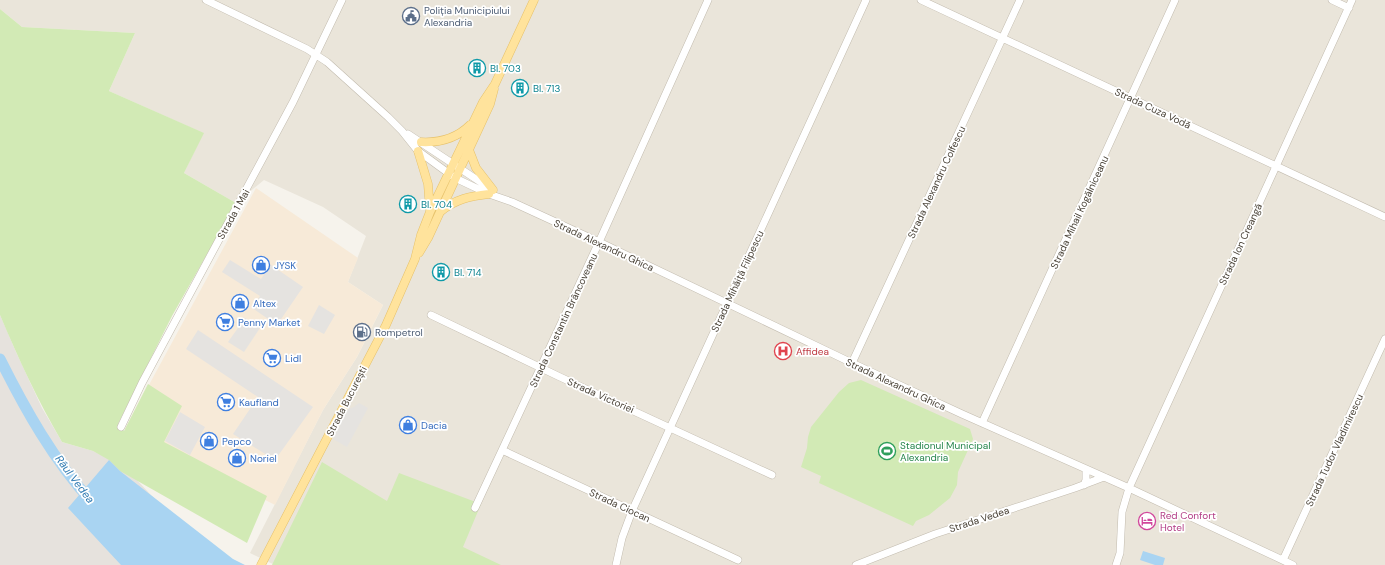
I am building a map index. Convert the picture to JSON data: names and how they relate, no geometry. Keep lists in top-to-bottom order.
{
  "streets": {
    "main road": ["Strada București"],
    "street": [
      "Strada Cuza Vodă",
      "Strada Alexandru Colfescu",
      "Strada Mihail Kogălniceanu",
      "Strada 1 Mai",
      "Strada Ion Creangă",
      "Strada Alexandru Ghica",
      "Strada Mihăiță Filipescu",
      "Strada Constantin Brâncoveanu",
      "Strada Victoriei",
      "Strada Tudor Vladimirescu",
      "Strada Ciocan",
      "Strada Vedea"
    ]
  },
  "crossings": [
    ["Strada Cuza Vodă", "Strada Alexandru Colfescu"],
    ["Strada Cuza Vodă", "Strada Mihail Kogălniceanu"],
    ["Strada Cuza Vodă", "Strada Ion Creangă"],
    ["Strada Alexandru Colfescu", "Strada Alexandru Ghica"],
    ["Strada Mihail Kogălniceanu", "Strada Alexandru Ghica"],
    ["Strada 1 Mai", "Strada Alexandru Ghica"],
    ["Strada Ion Creangă", "Strada Alexandru Ghica"],
    ["Strada Alexandru Ghica", "Strada Mihăiță Filipescu"],
    ["Strada Alexandru Ghica", "Strada Constantin Brâncoveanu"],
    ["Strada Alexandru Ghica", "Strada București"],
    ["Strada Alexandru Ghica", "Strada Tudor Vladimirescu"],
    ["Strada Alexandru Ghica", "Strada Vedea"],
    ["Strada Mihăiță Filipescu", "Strada Victoriei"],
    ["Strada Mihăiță Filipescu", "Strada Ciocan"],
    ["Strada Constantin Brâncoveanu", "Strada Victoriei"],
    ["Strada Constantin Brâncoveanu", "Strada Ciocan"]
  ],
  "water": ["Râul Vedea"],
  "places": {
    "public building": ["Poliția Municipiului Alexandria"],
    "building": [
      "Bl. 703",
      "Bl. 713",
      "Bl. 704",
      "Bl. 714"
    ],
    "shop": [
      "JYSK",
      "Altex",
      "Dacia",
      "Pepco",
      "Noriel"
    ],
    "supermarket": ["Penny Market", "Lidl", "Kaufland"],
    "fuel station": ["Rompetrol"],
    "hospital": ["Affidea"],
    "sports": ["Stadionul Municipal Alexandria"],
    "hotel": ["Red Confort Hotel"]
  }
}
